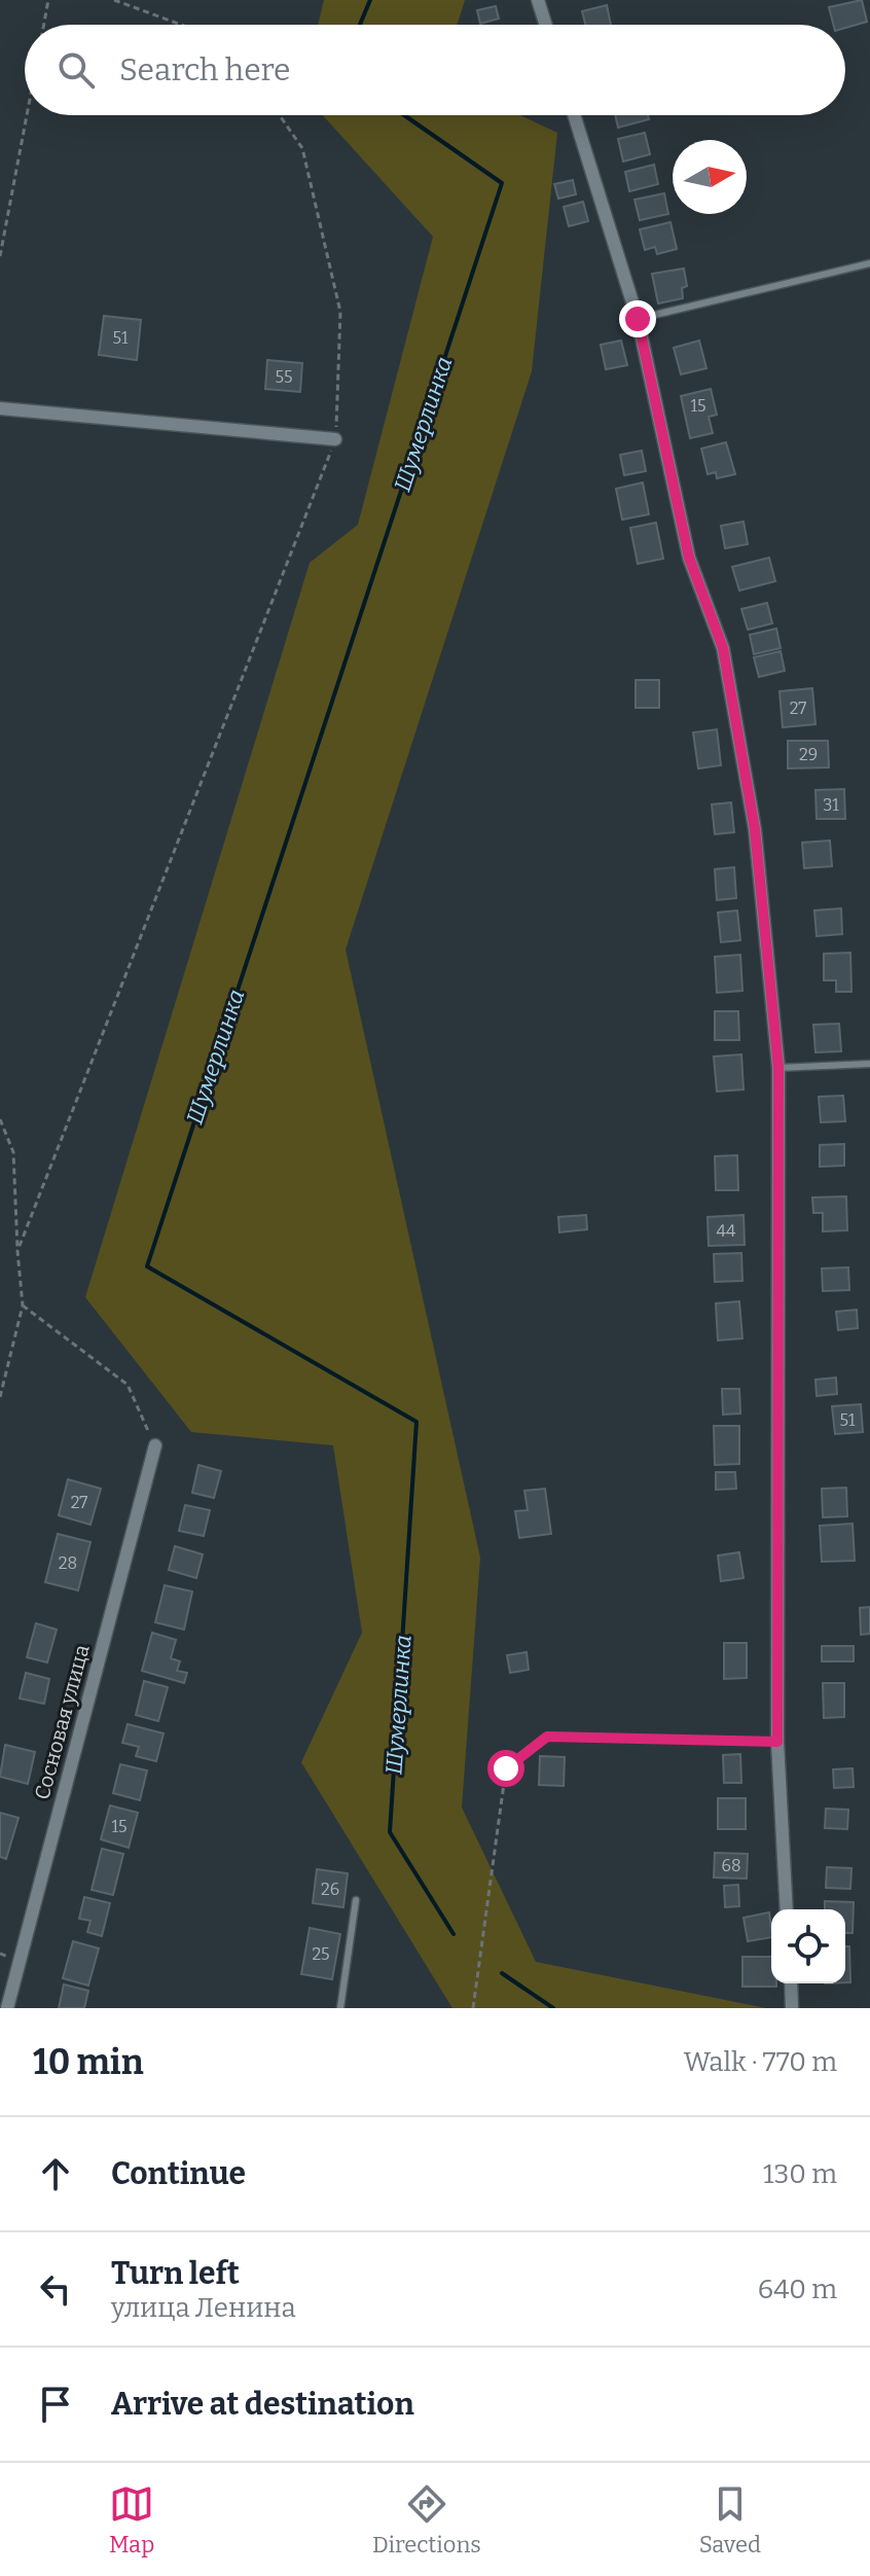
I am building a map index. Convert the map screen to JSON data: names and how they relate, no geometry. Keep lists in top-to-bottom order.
{
  "streets": {
    "street": ["Сосновая улица"]
  },
  "water": ["Шумерлинка"],
  "house_numbers": [
    "51",
    "55",
    "15",
    "27",
    "29",
    "31",
    "44",
    "51",
    "27",
    "28",
    "15",
    "68",
    "26",
    "25"
  ],
  "north": "right",
  "page": {
    "search": "Search here",
    "heading": ["10 min", "Walk · 770 m"],
    "list": [
      ["Continue", "130 m"],
      ["Turn left", "улица Ленина", "640 m"],
      "Arrive at destination"
    ],
    "nav": ["Map", "Directions", "Saved"]
  }
}
